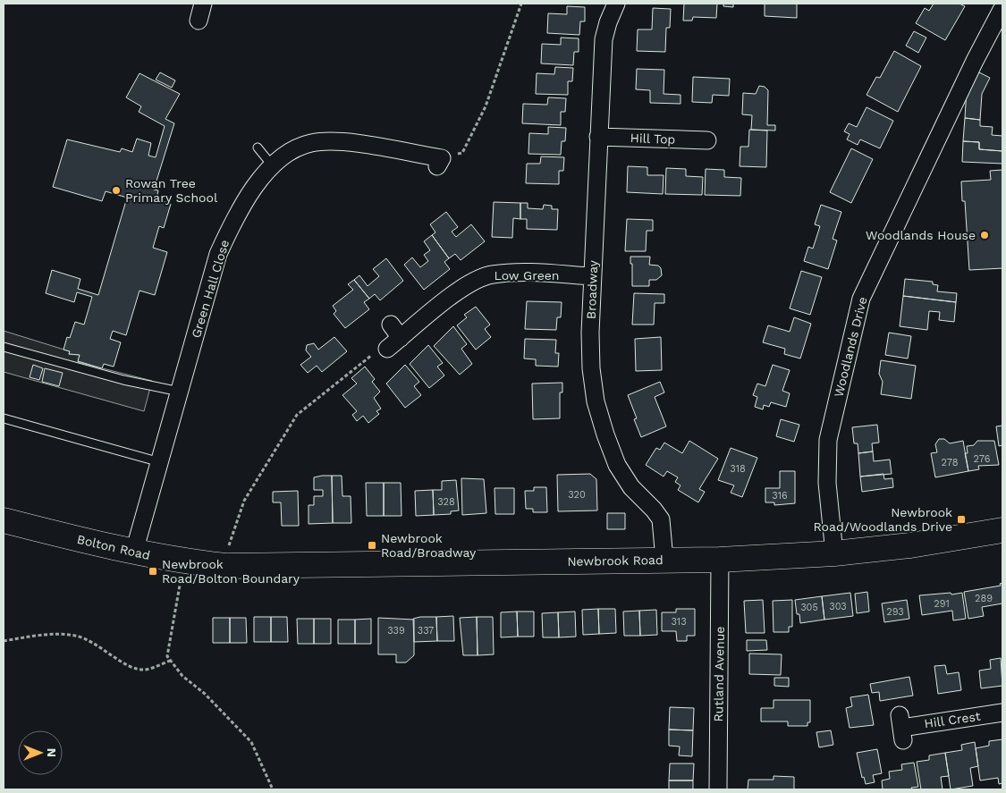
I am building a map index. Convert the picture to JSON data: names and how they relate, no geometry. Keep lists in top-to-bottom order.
{
  "streets": {
    "highway": ["Bolton Road", "Newbrook Road"],
    "street": [
      "Hill Top",
      "Low Green",
      "Green Hall Close",
      "Broadway",
      "Woodlands Drive",
      "Rutland Avenue",
      "Hill Crest"
    ]
  },
  "crossings": [
    ["Hill Top", "Broadway"],
    ["Low Green", "Broadway"],
    ["Green Hall Close", "Bolton Road"],
    ["Broadway", "Newbrook Road"],
    ["Woodlands Drive", "Newbrook Road"],
    ["Bolton Road", "Newbrook Road"],
    ["Newbrook Road", "Rutland Avenue"]
  ],
  "places": {
    "other": ["Rowan Tree Primary School", "Woodlands House"],
    "transit": ["Newbrook Road/Woodlands Drive", "Newbrook Road/Broadway", "Newbrook Road/Bolton Boundary"]
  },
  "house_numbers": [
    "276",
    "278",
    "318",
    "320",
    "316",
    "328",
    "289",
    "291",
    "303",
    "305",
    "293",
    "313",
    "339",
    "337"
  ],
  "north": "right"
}
